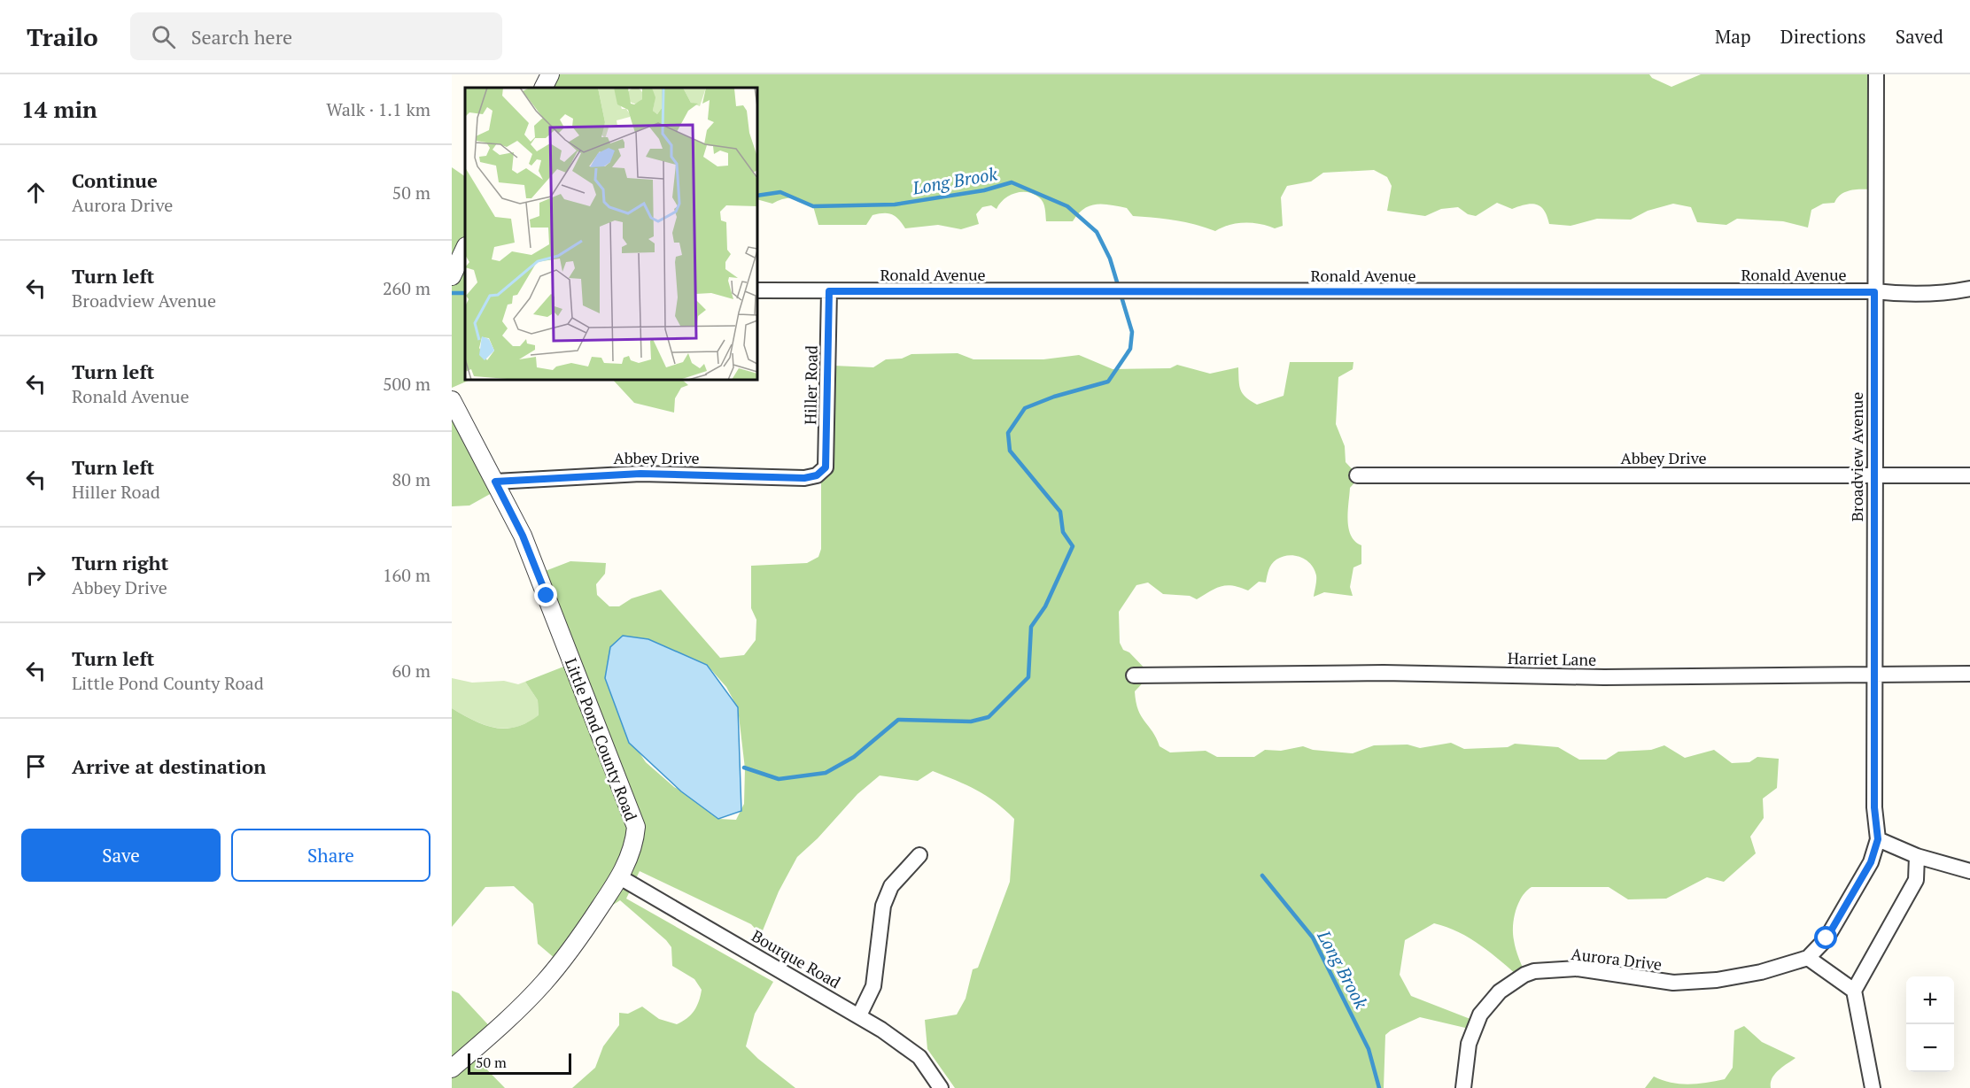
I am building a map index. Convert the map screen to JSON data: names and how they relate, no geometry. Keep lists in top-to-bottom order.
{
  "streets": {
    "street": [
      "Ronald Avenue",
      "Hiller Road",
      "Broadview Avenue",
      "Abbey Drive",
      "Harriet Lane",
      "Little Pond County Road",
      "Bourque Road",
      "Aurora Drive"
    ]
  },
  "crossings": [
    ["Ronald Avenue", "Hiller Road"],
    ["Ronald Avenue", "Broadview Avenue"],
    ["Hiller Road", "Abbey Drive"],
    ["Broadview Avenue", "Abbey Drive"],
    ["Broadview Avenue", "Harriet Lane"],
    ["Broadview Avenue", "Aurora Drive"],
    ["Abbey Drive", "Little Pond County Road"],
    ["Little Pond County Road", "Bourque Road"]
  ],
  "water": ["Long Brook"],
  "scale_bar": "50 m",
  "page": {
    "header": "Trailo",
    "search": "Search here",
    "nav": ["Map", "Directions", "Saved"],
    "heading": ["14 min", "Walk · 1.1 km"],
    "list": [
      ["Continue", "Aurora Drive", "50 m"],
      ["Turn left", "Broadview Avenue", "260 m"],
      ["Turn left", "Ronald Avenue", "500 m"],
      ["Turn left", "Hiller Road", "80 m"],
      ["Turn right", "Abbey Drive", "160 m"],
      ["Turn left", "Little Pond County Road", "60 m"],
      "Arrive at destination"
    ],
    "buttons": ["Save", "Share"],
    "map_buttons": ["+", "−"],
    "scale": "50 m"
  }
}
